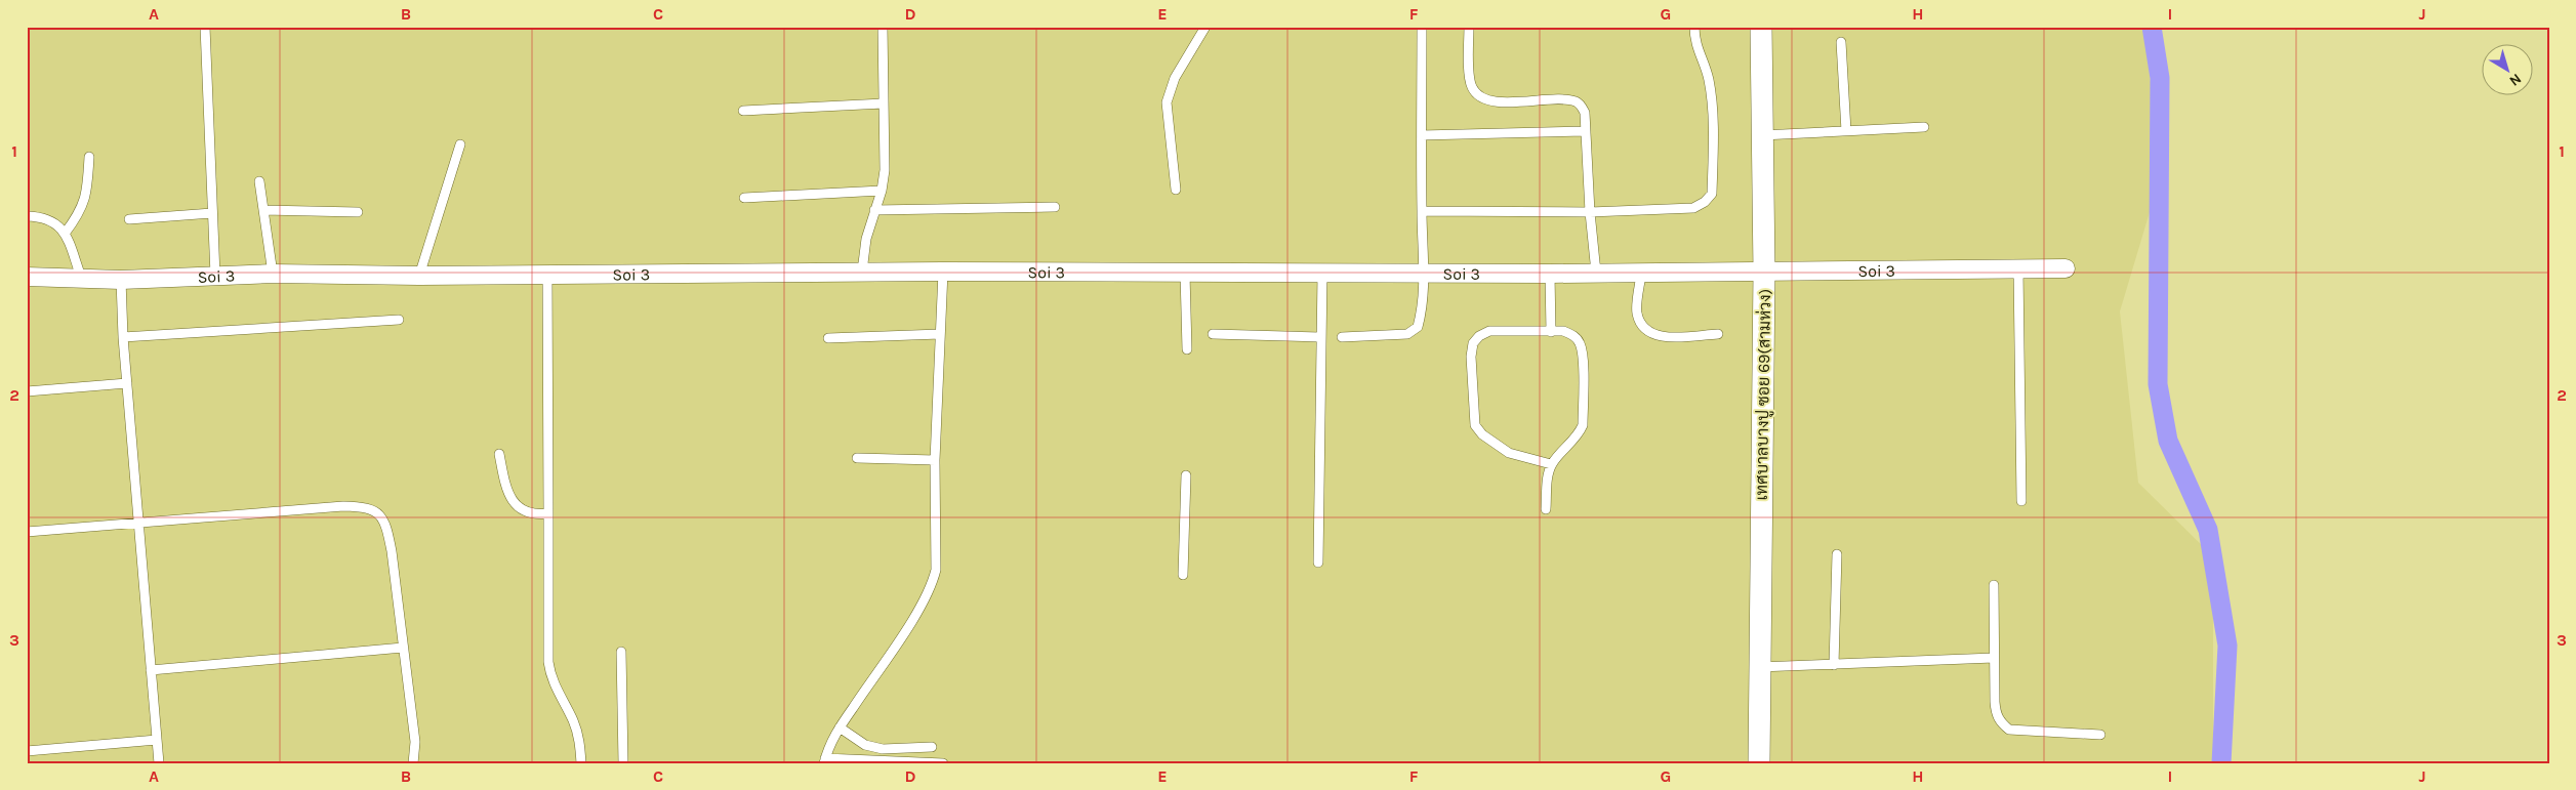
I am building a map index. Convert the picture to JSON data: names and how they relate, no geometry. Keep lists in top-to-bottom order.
{
  "streets": {
    "street": ["Soi 3", "เทศบาลบางปู ซอย 69(สามห่วง)"]
  },
  "crossings": [
    ["Soi 3", "เทศบาลบางปู ซอย 69(สามห่วง)"]
  ],
  "north": "bottom right",
  "grid": {
    "columns": [
      "A",
      "B",
      "C",
      "D",
      "E",
      "F",
      "G",
      "H",
      "I",
      "J"
    ],
    "rows": ["1", "2", "3"]
  }
}
